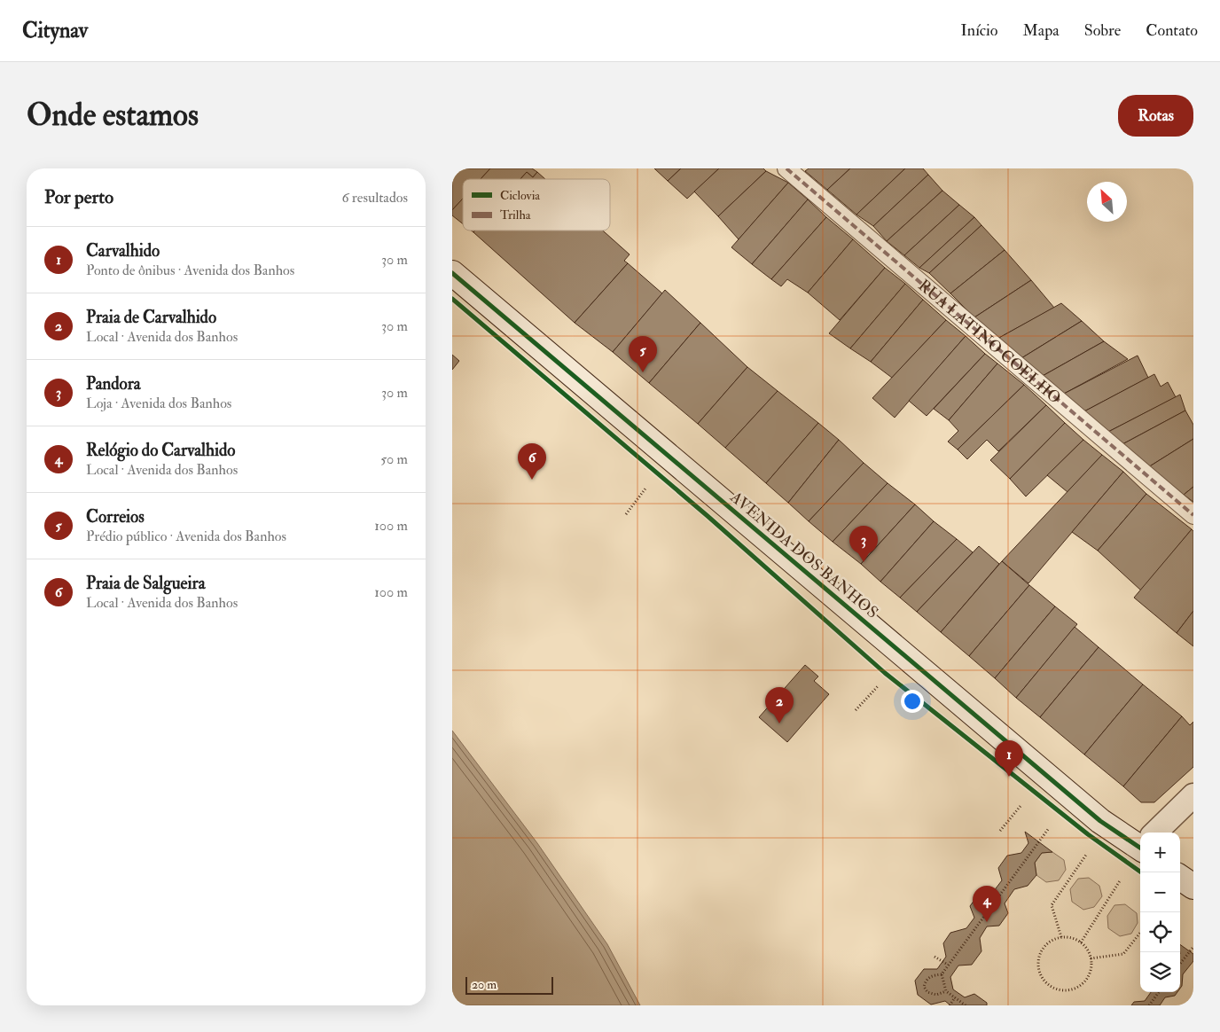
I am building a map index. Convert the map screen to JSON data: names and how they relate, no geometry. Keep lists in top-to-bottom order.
{
  "streets": {
    "main road": ["AVENIDA DOS BANHOS"],
    "street": ["RUA LATINO COELHO"]
  },
  "legend": ["Ciclovia", "Trilha"],
  "scale_bar": "20 m",
  "north": "top left",
  "page": {
    "header": "Citynav",
    "nav": [
      "Início",
      "Mapa",
      "Sobre",
      "Contato"
    ],
    "buttons": "Rotas",
    "title": "Onde estamos",
    "heading": ["Por perto", "6 resultados"],
    "list": [
      {
        "mark": "1",
        "name": "Carvalhido",
        "note": "Ponto de ônibus · Avenida dos Banhos",
        "value": "30 m"
      },
      {
        "mark": "2",
        "name": "Praia de Carvalhido",
        "note": "Local · Avenida dos Banhos",
        "value": "30 m"
      },
      {
        "mark": "3",
        "name": "Pandora",
        "note": "Loja · Avenida dos Banhos",
        "value": "30 m"
      },
      {
        "mark": "4",
        "name": "Relógio do Carvalhido",
        "note": "Local · Avenida dos Banhos",
        "value": "50 m"
      },
      {
        "mark": "5",
        "name": "Correios",
        "note": "Prédio público · Avenida dos Banhos",
        "value": "100 m"
      },
      {
        "mark": "6",
        "name": "Praia de Salgueira",
        "note": "Local · Avenida dos Banhos",
        "value": "100 m"
      }
    ],
    "pins": [
      "5",
      "6",
      "3",
      "2",
      "1",
      "4"
    ],
    "map_buttons": ["+", "−"],
    "scale": "20 m"
  }
}
